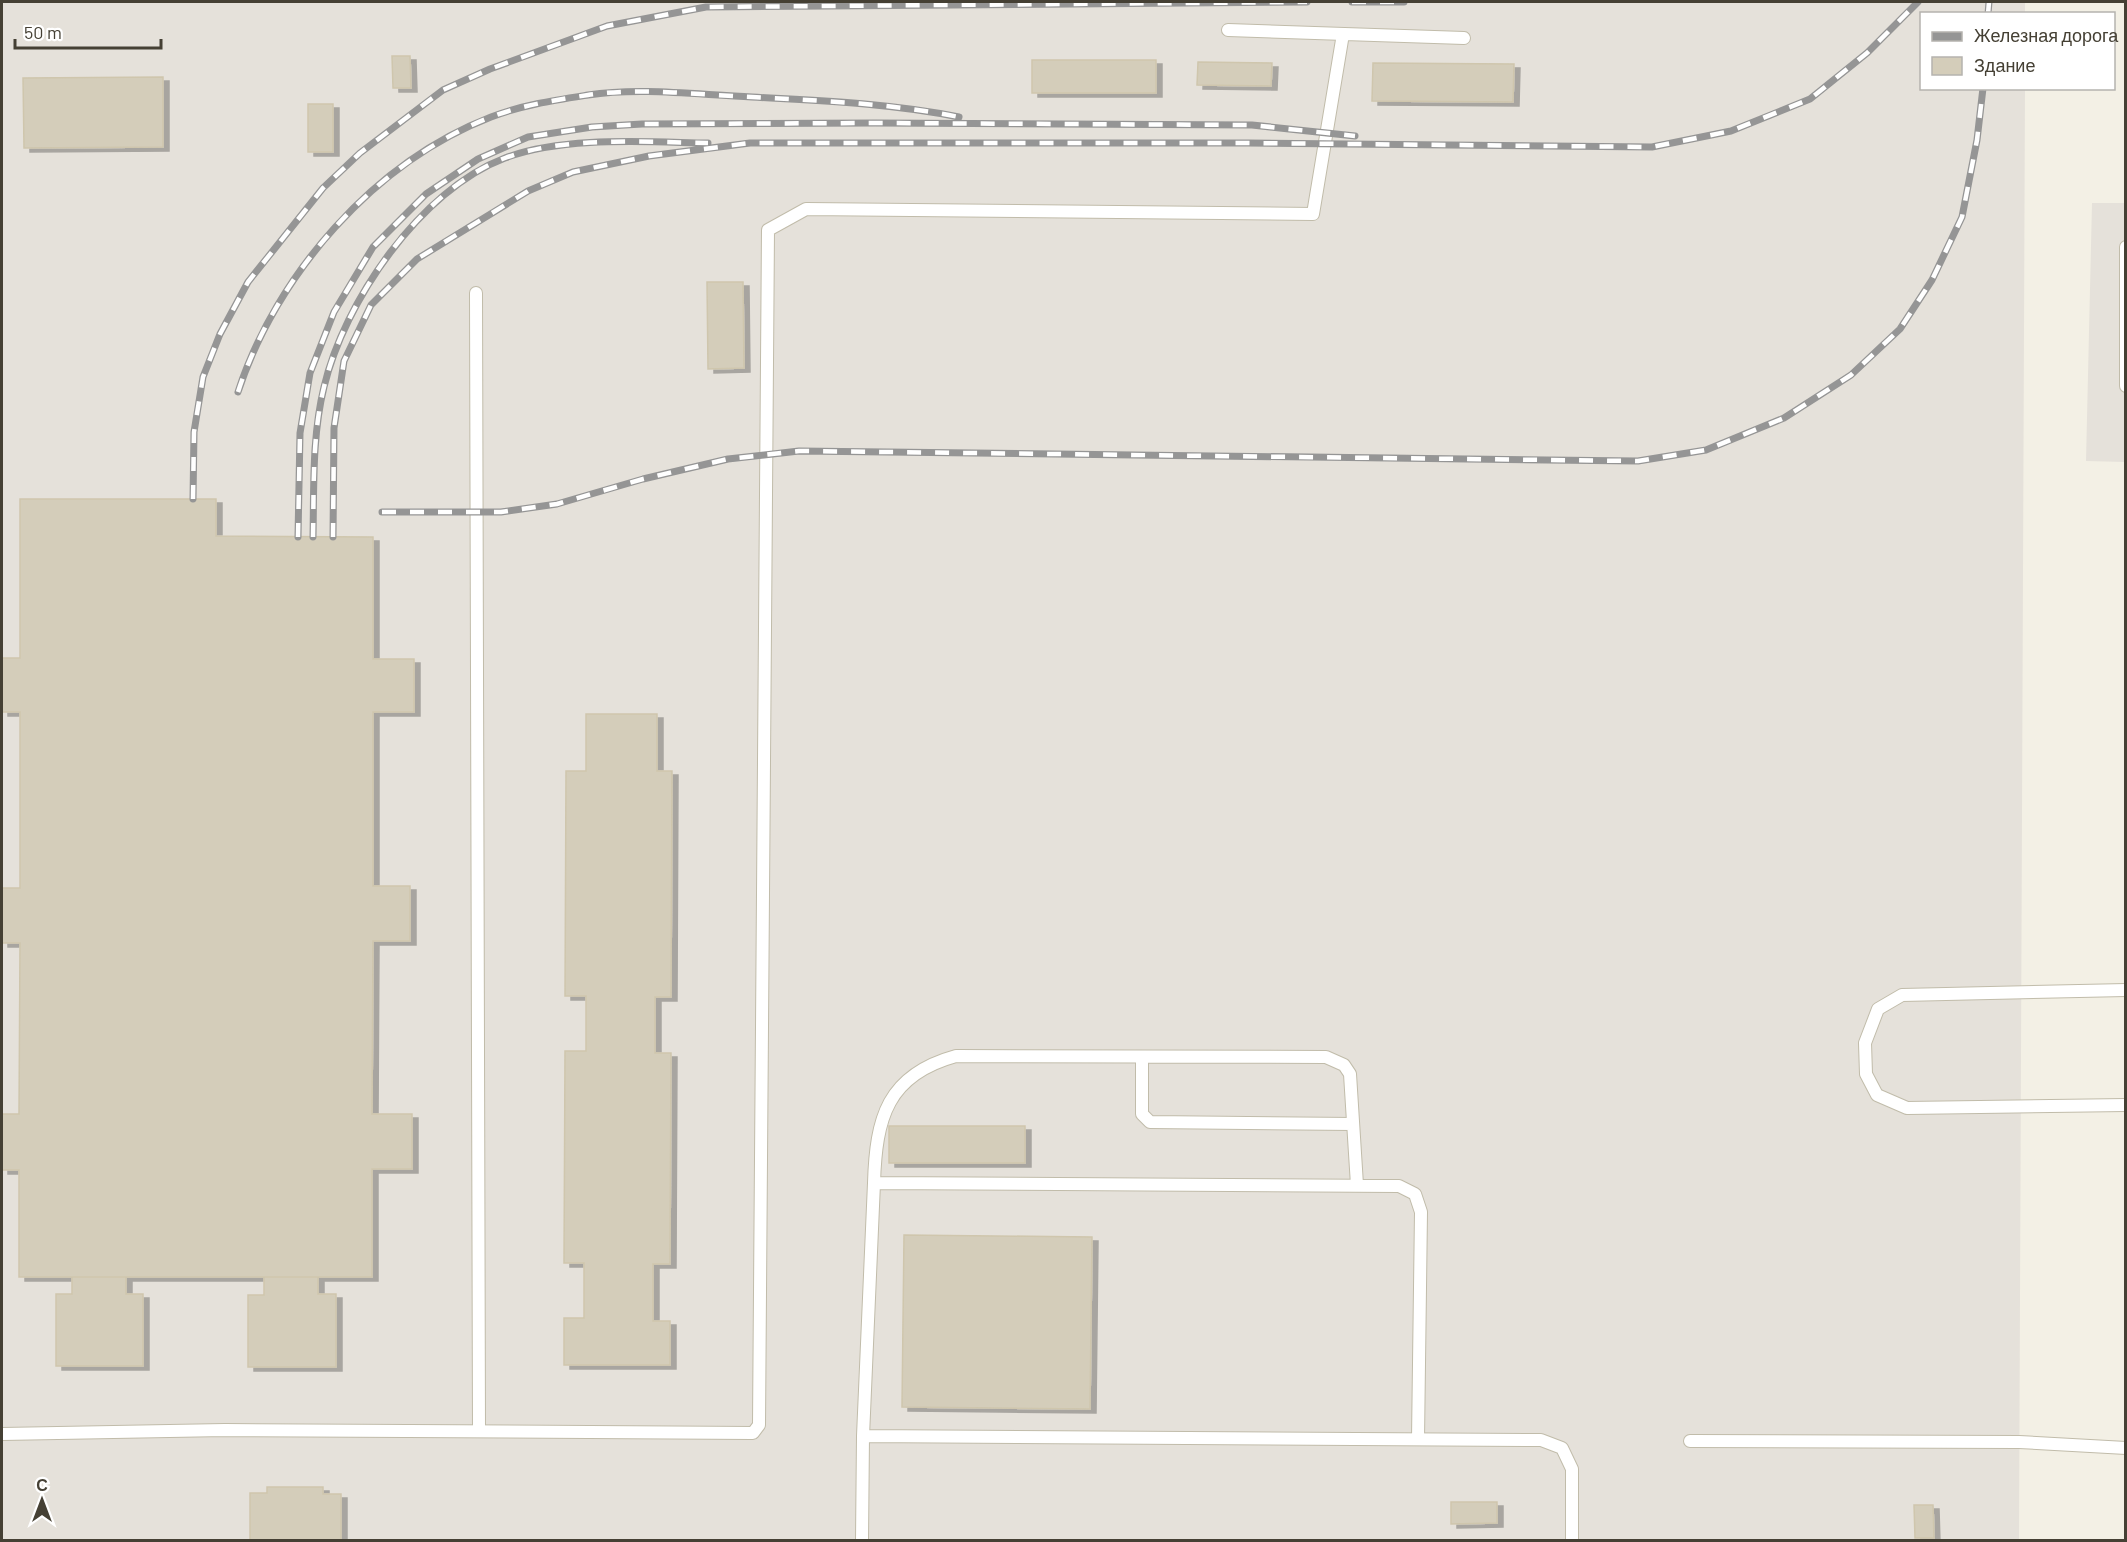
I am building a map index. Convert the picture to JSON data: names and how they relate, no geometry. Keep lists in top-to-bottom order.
{
  "legend": ["Железная дорога", "Здание"],
  "scale_bar": "50 m",
  "north": "top"
}
